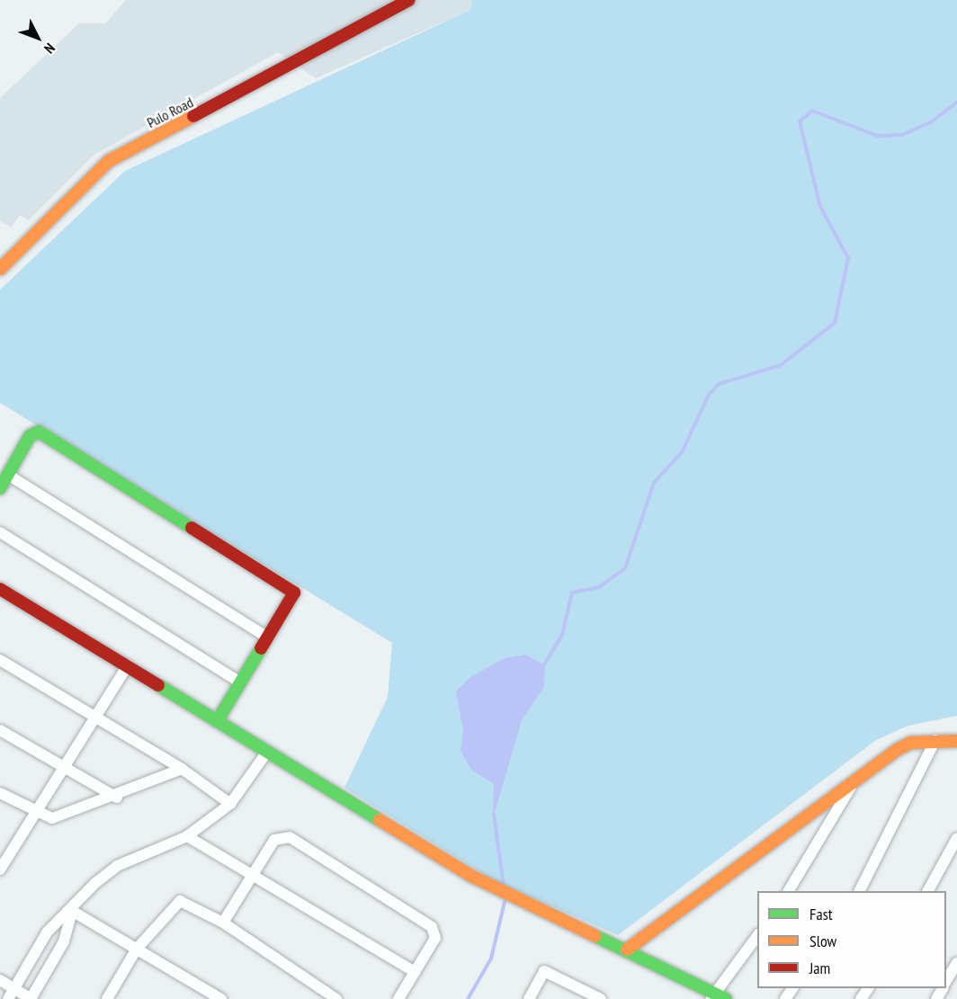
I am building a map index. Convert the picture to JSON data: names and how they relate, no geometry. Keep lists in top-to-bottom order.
{
  "streets": {
    "street": ["Pulo Road"]
  },
  "legend": ["Fast", "Slow", "Jam"],
  "north": "bottom right"
}
